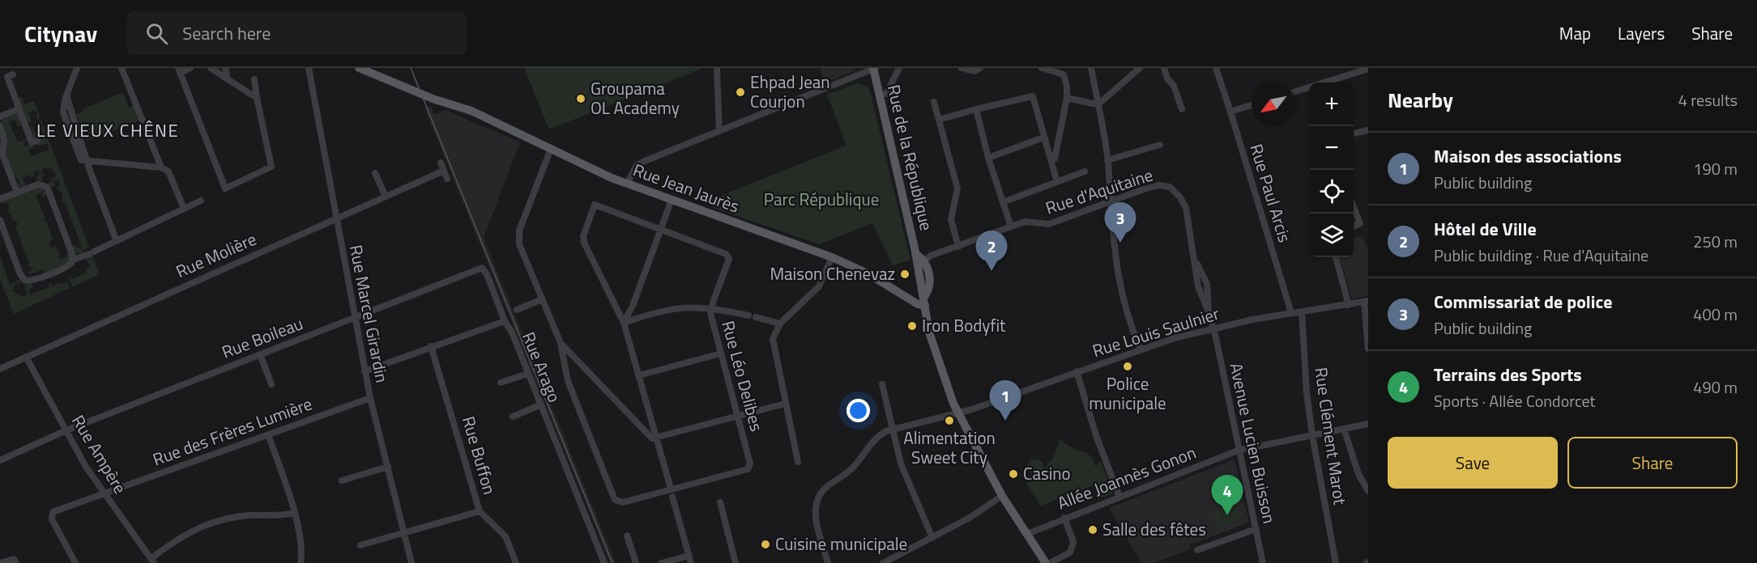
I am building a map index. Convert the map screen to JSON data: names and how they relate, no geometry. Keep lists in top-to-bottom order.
{
  "streets": {
    "main road": ["Rue de la République", "Rue Jean Jaurès"],
    "street": [
      "Rue d'Aquitaine",
      "Rue Paul Arcis",
      "Rue Molière",
      "Rue Marcel Girardin",
      "Rue Louis Saulnier",
      "Rue Boileau",
      "Rue Arago",
      "Rue Léo Delibes",
      "Rue des Frères Lumière",
      "Rue Clément Marot",
      "Avenue Lucien Buisson",
      "Rue Ampère",
      "Rue Buffon",
      "Allée Joannès Gonon"
    ]
  },
  "crossings": [
    ["Rue de la République", "Rue d'Aquitaine"],
    ["Rue d'Aquitaine", "Rue Louis Saulnier"],
    ["Rue d'Aquitaine", "Avenue Lucien Buisson"],
    ["Rue Paul Arcis", "Rue Louis Saulnier"],
    ["Rue Molière", "Rue Marcel Girardin"],
    ["Rue Molière", "Rue Ampère"],
    ["Rue Marcel Girardin", "Rue Boileau"],
    ["Rue Marcel Girardin", "Rue Arago"],
    ["Rue Marcel Girardin", "Rue des Frères Lumière"],
    ["Rue Louis Saulnier", "Rue Clément Marot"],
    ["Rue Louis Saulnier", "Avenue Lucien Buisson"],
    ["Rue Boileau", "Rue Arago"],
    ["Rue Boileau", "Rue Ampère"],
    ["Rue Arago", "Rue Buffon"],
    ["Rue des Frères Lumière", "Rue Ampère"],
    ["Rue Clément Marot", "Allée Joannès Gonon"],
    ["Avenue Lucien Buisson", "Allée Joannès Gonon"]
  ],
  "districts": ["LE VIEUX CHÊNE"],
  "parks": ["Parc République"],
  "places": [
    "Ehpad Jean Courjon",
    "Groupama OL Academy",
    "Maison Chenevaz",
    "Iron Bodyfit",
    "Police municipale",
    "Alimentation Sweet City",
    "Casino",
    "Salle des fêtes",
    "Cuisine municipale"
  ],
  "north": "bottom left",
  "page": {
    "header": "Citynav",
    "search": "Search here",
    "nav": ["Map", "Layers", "Share"],
    "heading": ["Nearby", "4 results"],
    "map_buttons": ["+", "−"],
    "list": [
      {
        "mark": "1",
        "name": "Maison des associations",
        "note": "Public building",
        "value": "190 m"
      },
      {
        "mark": "2",
        "name": "Hôtel de Ville",
        "note": "Public building · Rue d'Aquitaine",
        "value": "250 m"
      },
      {
        "mark": "3",
        "name": "Commissariat de police",
        "note": "Public building",
        "value": "400 m"
      },
      {
        "mark": "4",
        "name": "Terrains des Sports",
        "note": "Sports · Allée Condorcet",
        "value": "490 m"
      }
    ],
    "pins": [
      "3",
      "2",
      "1",
      "4"
    ],
    "buttons": ["Save", "Share"]
  }
}
